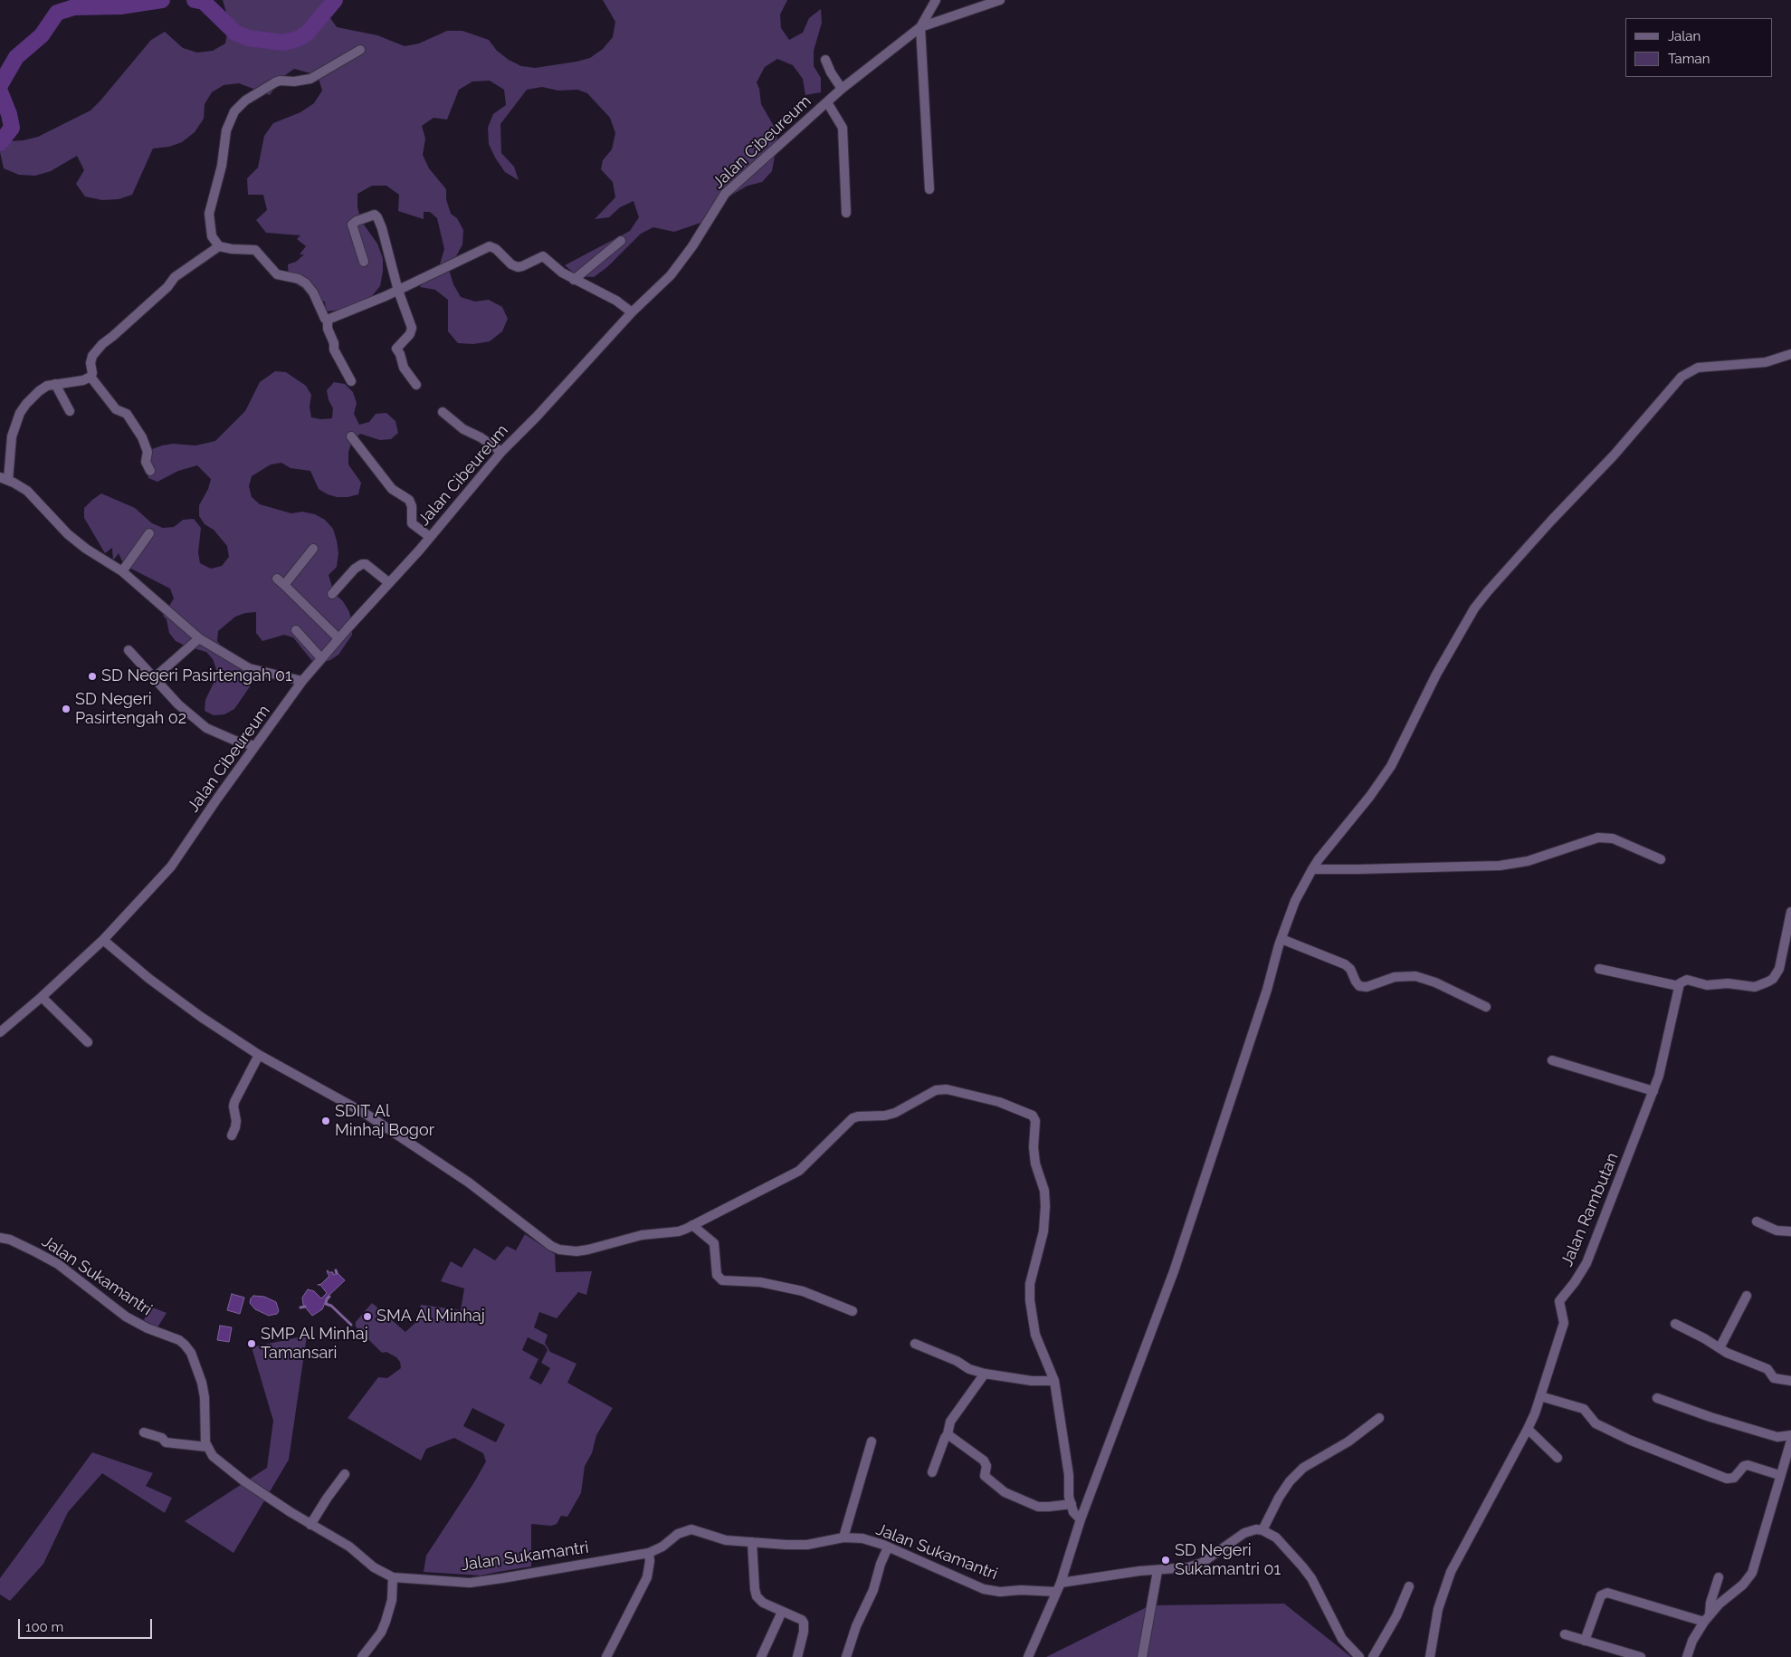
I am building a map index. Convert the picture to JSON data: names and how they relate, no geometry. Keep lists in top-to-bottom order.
{
  "streets": {
    "street": ["Jalan Cibeureum", "Jalan Rambutan", "Jalan Sukamantri"]
  },
  "places": [
    "SD Negeri Pasirtengah 01",
    "SD Negeri Pasirtengah 02",
    "SDIT Al Minhaj Bogor",
    "SMA Al Minhaj",
    "SMP Al Minhaj Tamansari",
    "SD Negeri Sukamantri 01"
  ],
  "legend": ["Jalan", "Taman"],
  "scale_bar": "100 m"
}
